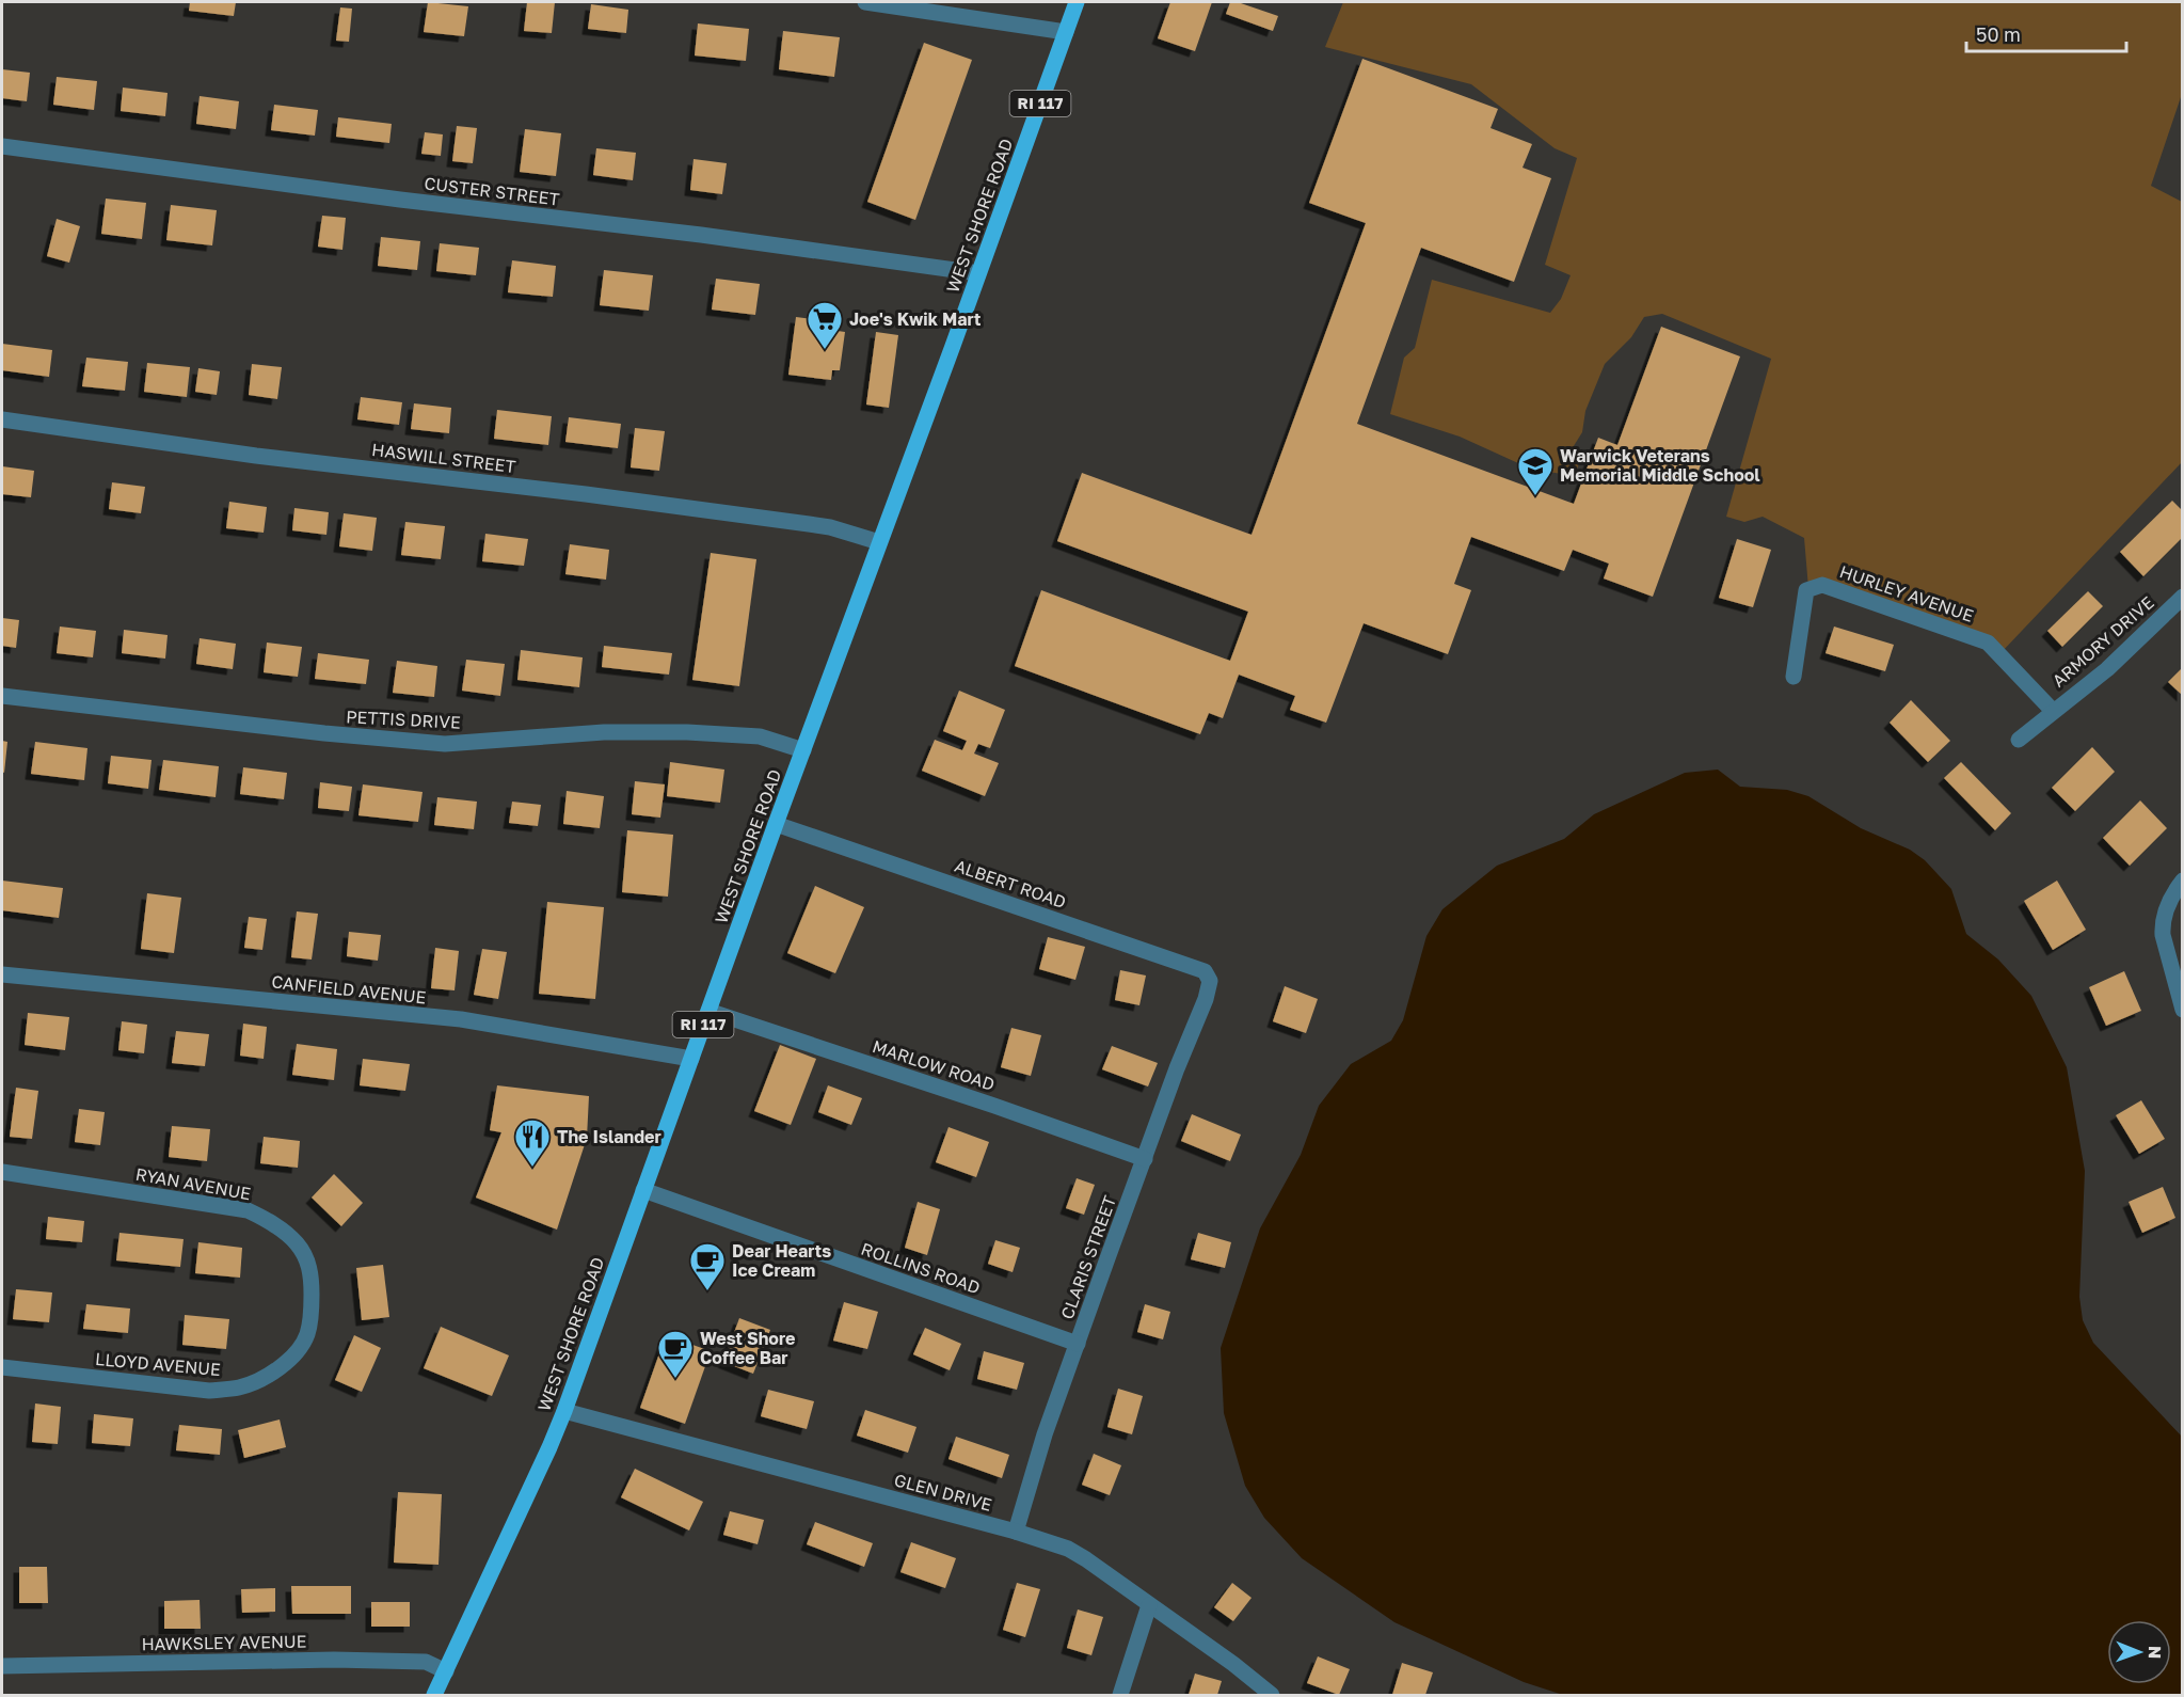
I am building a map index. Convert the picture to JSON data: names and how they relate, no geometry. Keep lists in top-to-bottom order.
{
  "streets": {
    "main road": ["RI 117", "WEST SHORE ROAD"],
    "street": [
      "CUSTER STREET",
      "HASWILL STREET",
      "HURLEY AVENUE",
      "ARMORY DRIVE",
      "PETTIS DRIVE",
      "ALBERT ROAD",
      "CANFIELD AVENUE",
      "MARLOW ROAD",
      "RYAN AVENUE",
      "CLARIS STREET",
      "ROLLINS ROAD",
      "LLOYD AVENUE",
      "GLEN DRIVE",
      "HAWKSLEY AVENUE"
    ]
  },
  "crossings": [
    ["CUSTER STREET", "WEST SHORE ROAD"],
    ["WEST SHORE ROAD", "HASWILL STREET"],
    ["WEST SHORE ROAD", "PETTIS DRIVE"],
    ["WEST SHORE ROAD", "ALBERT ROAD"],
    ["WEST SHORE ROAD", "CANFIELD AVENUE"],
    ["WEST SHORE ROAD", "MARLOW ROAD"],
    ["WEST SHORE ROAD", "ROLLINS ROAD"],
    ["WEST SHORE ROAD", "GLEN DRIVE"],
    ["WEST SHORE ROAD", "HAWKSLEY AVENUE"],
    ["HURLEY AVENUE", "ARMORY DRIVE"],
    ["ALBERT ROAD", "CLARIS STREET"],
    ["MARLOW ROAD", "CLARIS STREET"],
    ["RYAN AVENUE", "LLOYD AVENUE"],
    ["CLARIS STREET", "ROLLINS ROAD"],
    ["CLARIS STREET", "GLEN DRIVE"]
  ],
  "places": {
    "supermarket": ["Joe's Kwik Mart"],
    "school or university": ["Warwick Veterans Memorial Middle School"],
    "restaurant": ["The Islander"],
    "cafe": ["Dear Hearts Ice Cream", "West Shore Coffee Bar"]
  },
  "scale_bar": "50 m",
  "north": "right"
}
